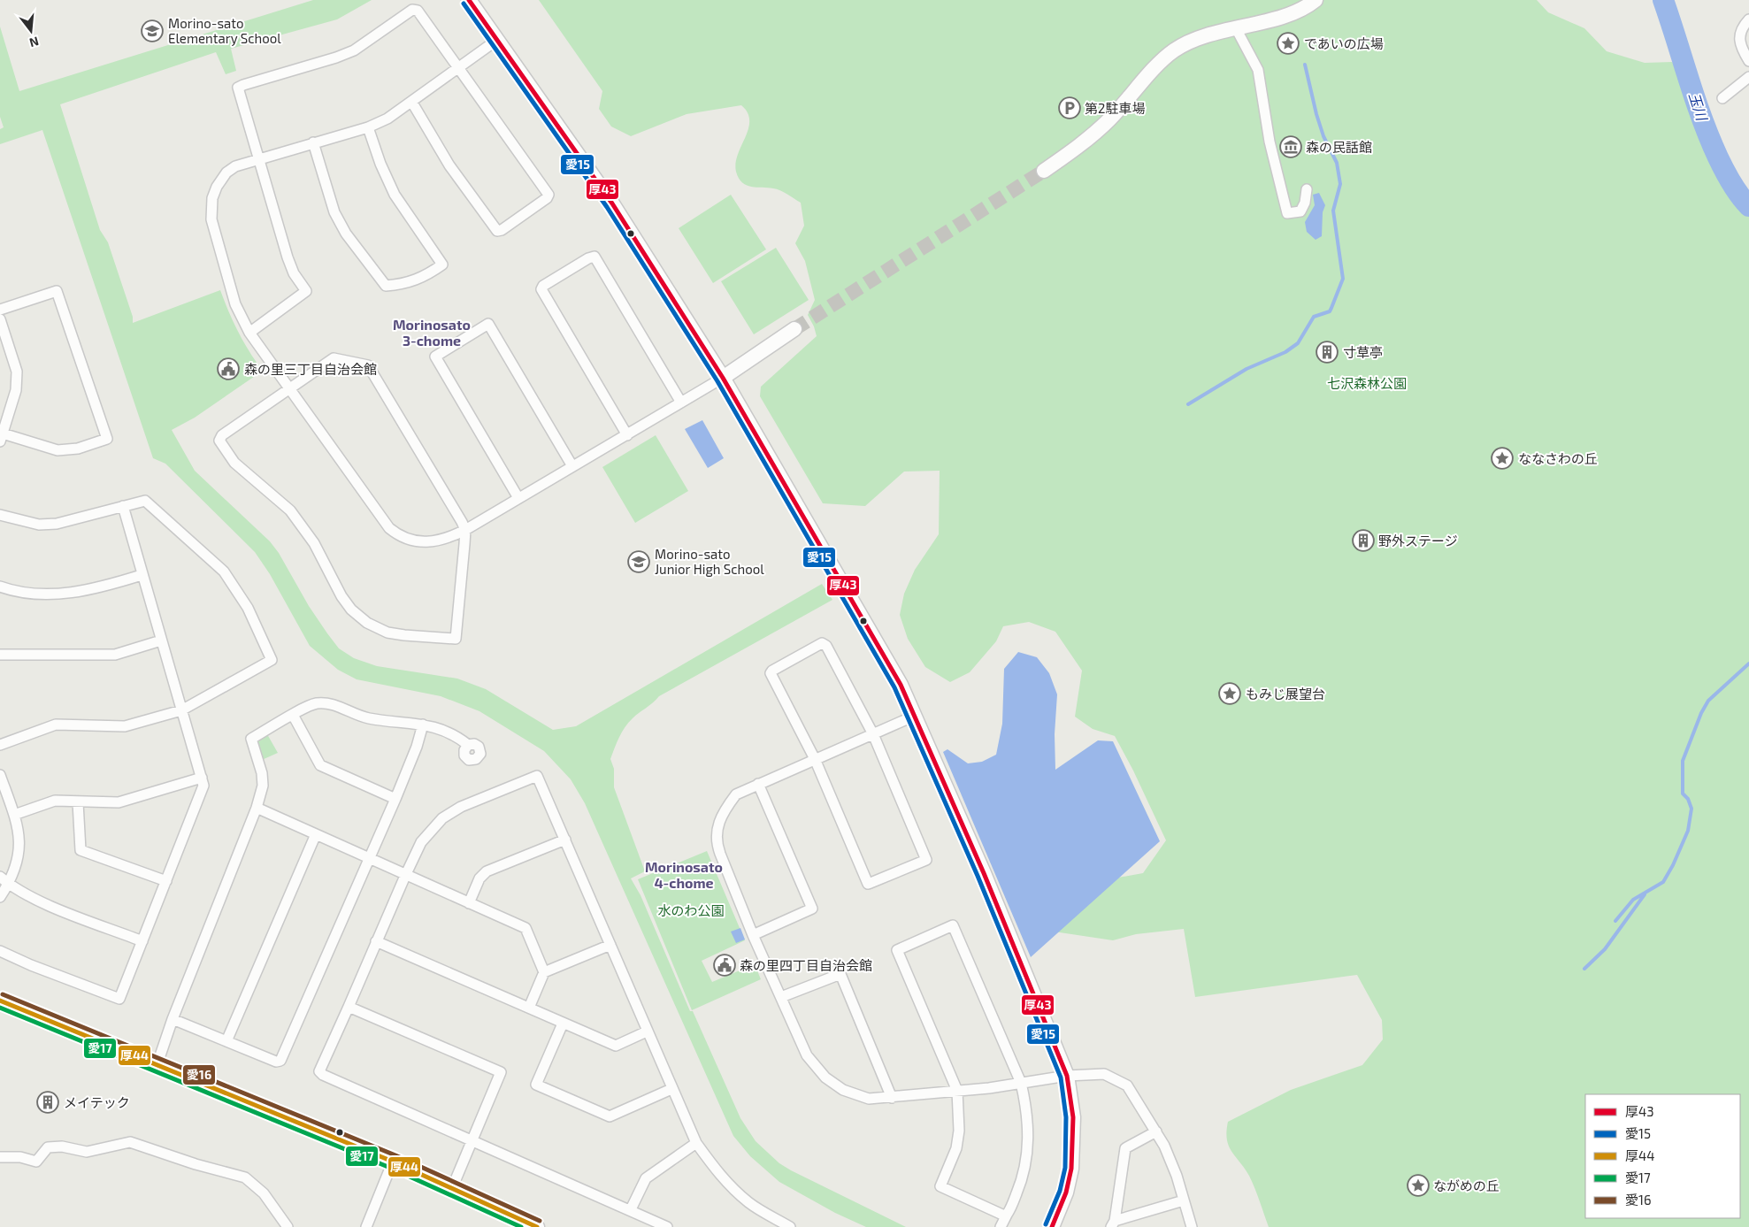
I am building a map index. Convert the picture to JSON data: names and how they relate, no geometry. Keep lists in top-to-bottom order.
{
  "districts": ["Morinosato 3-chome", "Morinosato 4-chome"],
  "water": ["玉川"],
  "parks": ["七沢森林公園", "水のわ公園"],
  "places": {
    "school or university": ["Morino-sato Elementary School", "Morino-sato Junior High School"],
    "place": [
      "であいの広場",
      "ななさわの丘",
      "もみじ展望台",
      "ながめの丘"
    ],
    "parking": ["第2駐車場"],
    "museum": ["森の民話館"],
    "building": ["寸草亭", "野外ステージ", "メイテック"],
    "public building": ["森の里三丁目自治会館", "森の里四丁目自治会館"]
  },
  "lines": [
    "transit line 厚43",
    "transit line 愛15",
    "transit line 愛16",
    "transit line 厚44",
    "transit line 愛17"
  ],
  "legend": [
    "厚43",
    "愛15",
    "厚44",
    "愛17",
    "愛16"
  ],
  "north": "bottom"
}
